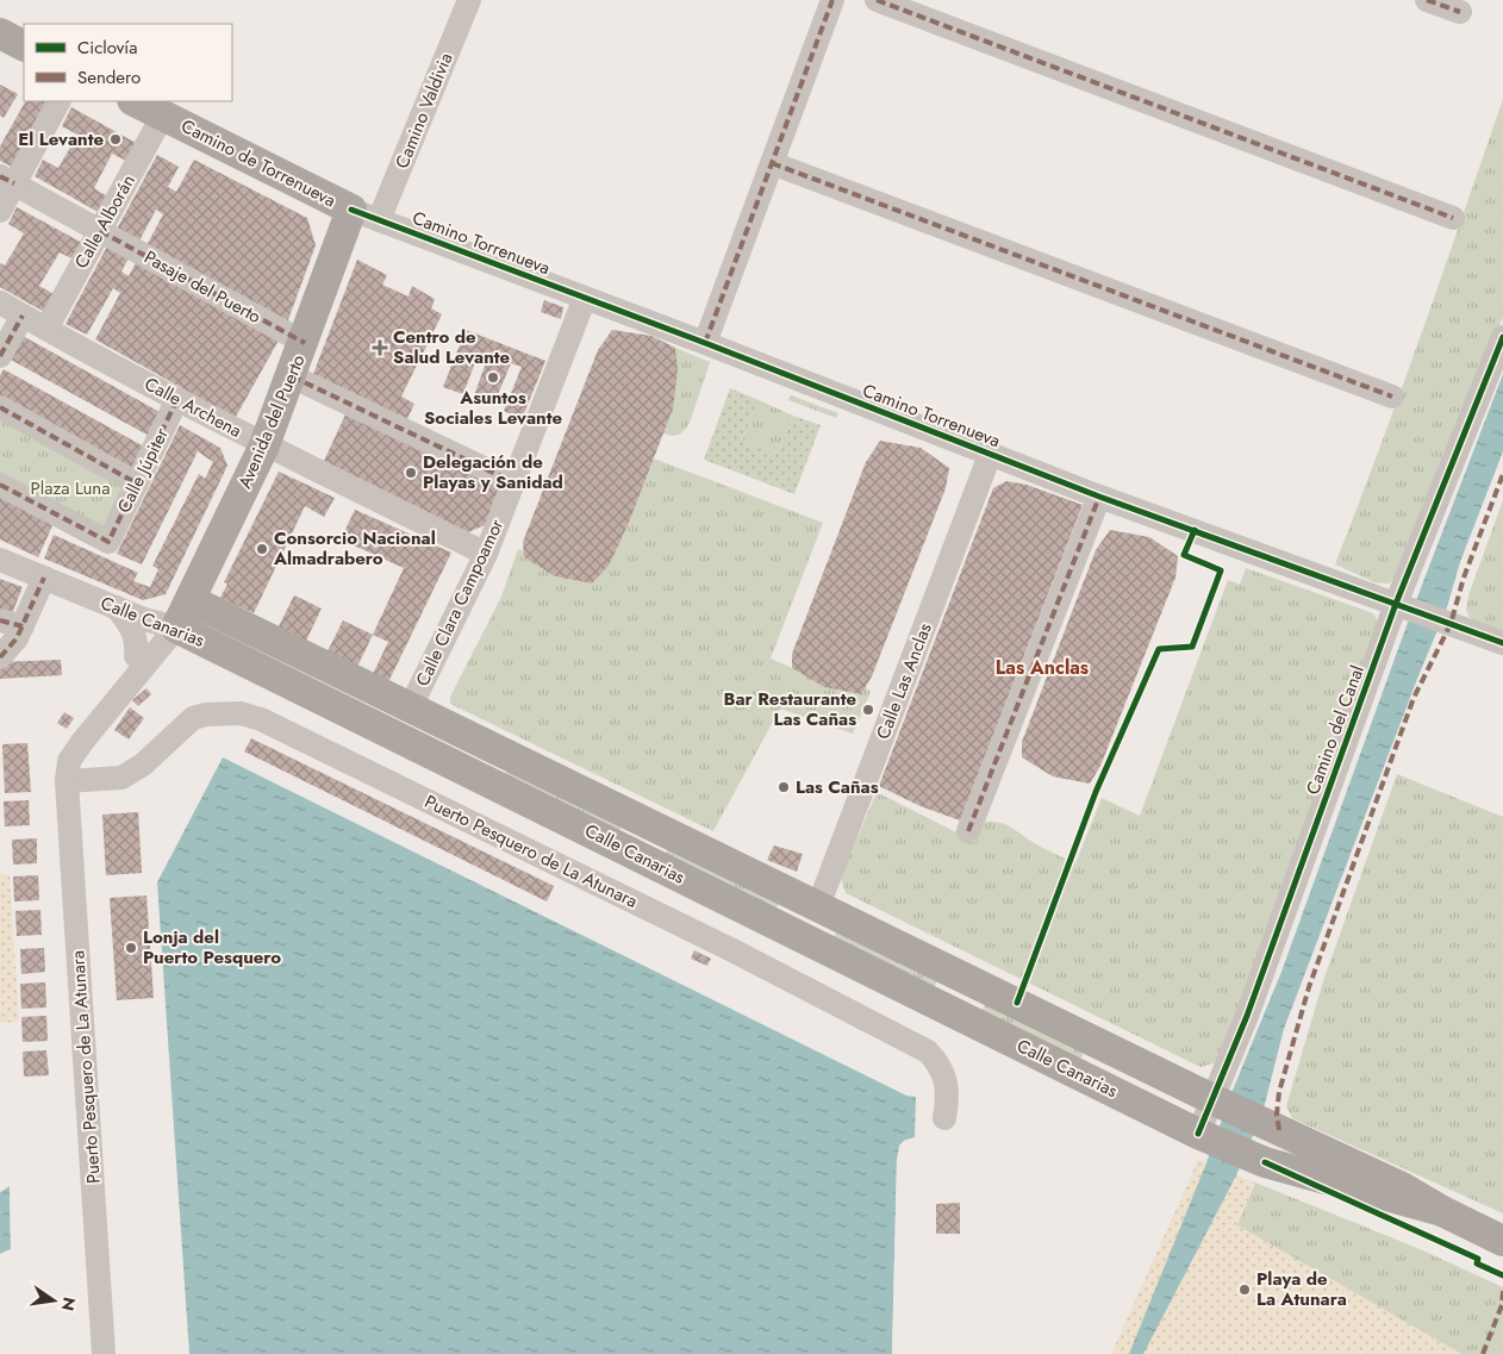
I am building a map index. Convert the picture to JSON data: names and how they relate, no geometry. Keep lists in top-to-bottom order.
{
  "streets": {
    "main road": ["Camino de Torrenueva", "Avenida del Puerto", "Calle Canarias"],
    "street": [
      "Camino Valdivia",
      "Calle Alborán",
      "Camino Torrenueva",
      "Pasaje del Puerto",
      "Calle Archena",
      "Calle Júpiter",
      "Calle Clara Campoamor",
      "Calle Las Anclas",
      "Camino del Canal",
      "Puerto Pesquero de La Atunara"
    ]
  },
  "crossings": [
    ["Camino Valdivia", "Camino de Torrenueva"],
    ["Camino Valdivia", "Camino Torrenueva"],
    ["Camino Valdivia", "Avenida del Puerto"],
    ["Camino de Torrenueva", "Calle Alborán"],
    ["Camino de Torrenueva", "Camino Torrenueva"],
    ["Camino de Torrenueva", "Avenida del Puerto"],
    ["Calle Alborán", "Pasaje del Puerto"],
    ["Calle Alborán", "Calle Archena"],
    ["Camino Torrenueva", "Avenida del Puerto"],
    ["Camino Torrenueva", "Calle Clara Campoamor"],
    ["Camino Torrenueva", "Calle Las Anclas"],
    ["Camino Torrenueva", "Camino del Canal"],
    ["Pasaje del Puerto", "Avenida del Puerto"],
    ["Calle Archena", "Avenida del Puerto"],
    ["Calle Archena", "Calle Júpiter"],
    ["Calle Archena", "Calle Clara Campoamor"],
    ["Avenida del Puerto", "Calle Canarias"],
    ["Calle Clara Campoamor", "Calle Canarias"],
    ["Calle Canarias", "Calle Las Anclas"],
    ["Calle Canarias", "Camino del Canal"]
  ],
  "districts": ["Las Anclas"],
  "parks": ["Plaza Luna"],
  "places": {
    "other": [
      "El Levante",
      "Asuntos Sociales Levante",
      "Delegación de Playas y Sanidad",
      "Consorcio Nacional Almadrabero",
      "Bar Restaurante Las Cañas",
      "Las Cañas",
      "Lonja del Puerto Pesquero",
      "Playa de La Atunara"
    ],
    "health": ["Centro de Salud Levante"]
  },
  "legend": ["Ciclovía", "Sendero"],
  "north": "right"
}
